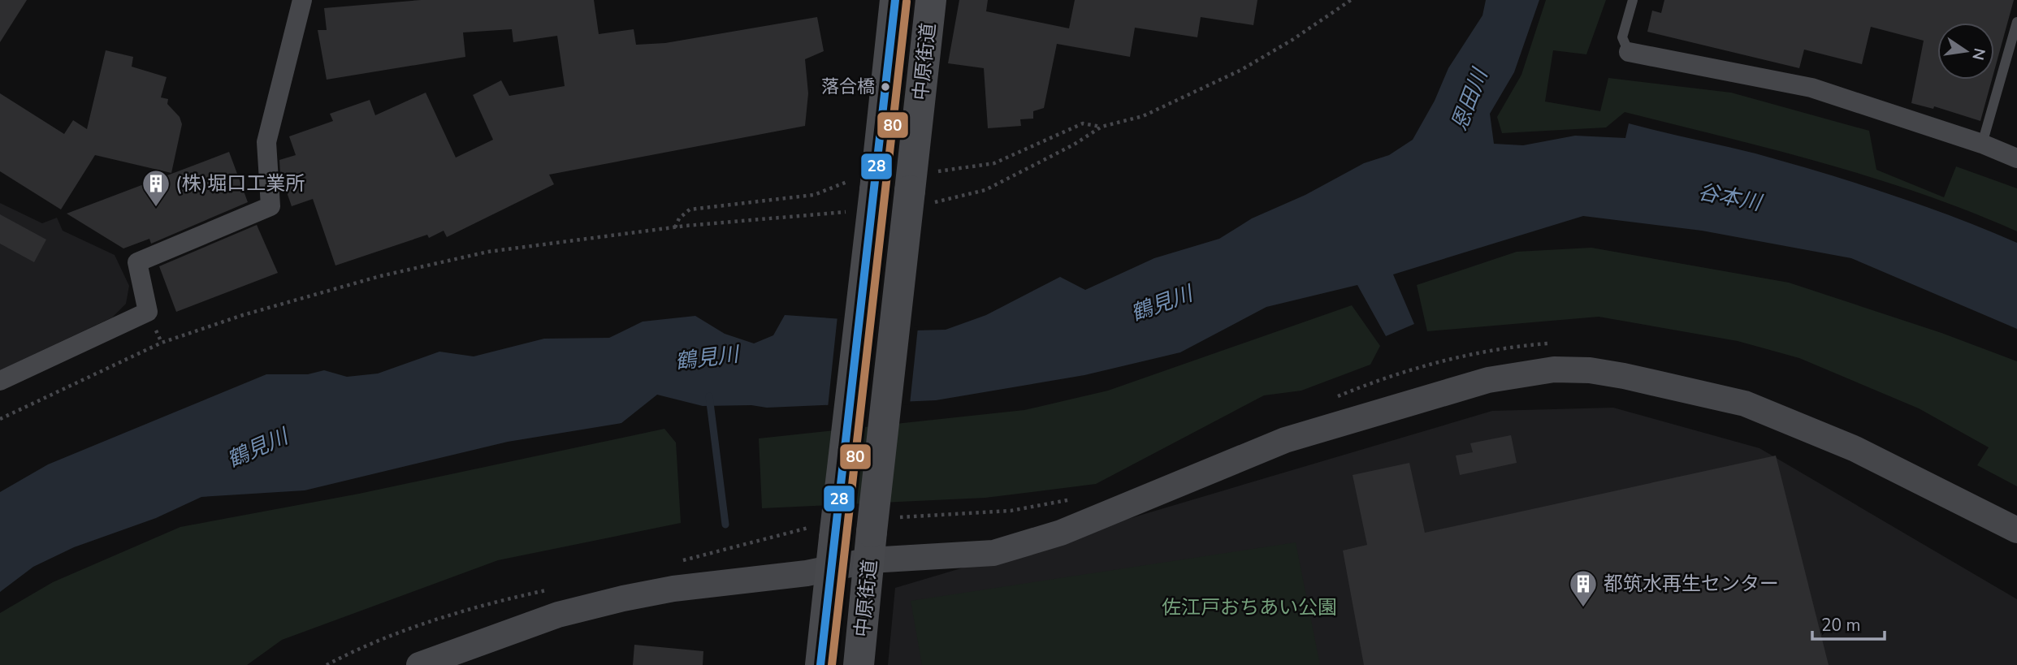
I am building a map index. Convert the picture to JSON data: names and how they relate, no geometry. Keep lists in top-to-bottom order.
{
  "streets": {
    "main road": ["中原街道"]
  },
  "water": ["恩田川", "谷本川", "鶴見川"],
  "parks": ["佐江戸おちあい公園"],
  "places": {
    "other": ["落合橋"],
    "building": ["(株)堀口工業所", "都筑水再生センター"]
  },
  "lines": ["transit line 28", "transit line 80"],
  "scale_bar": "20 m",
  "north": "right"
}
